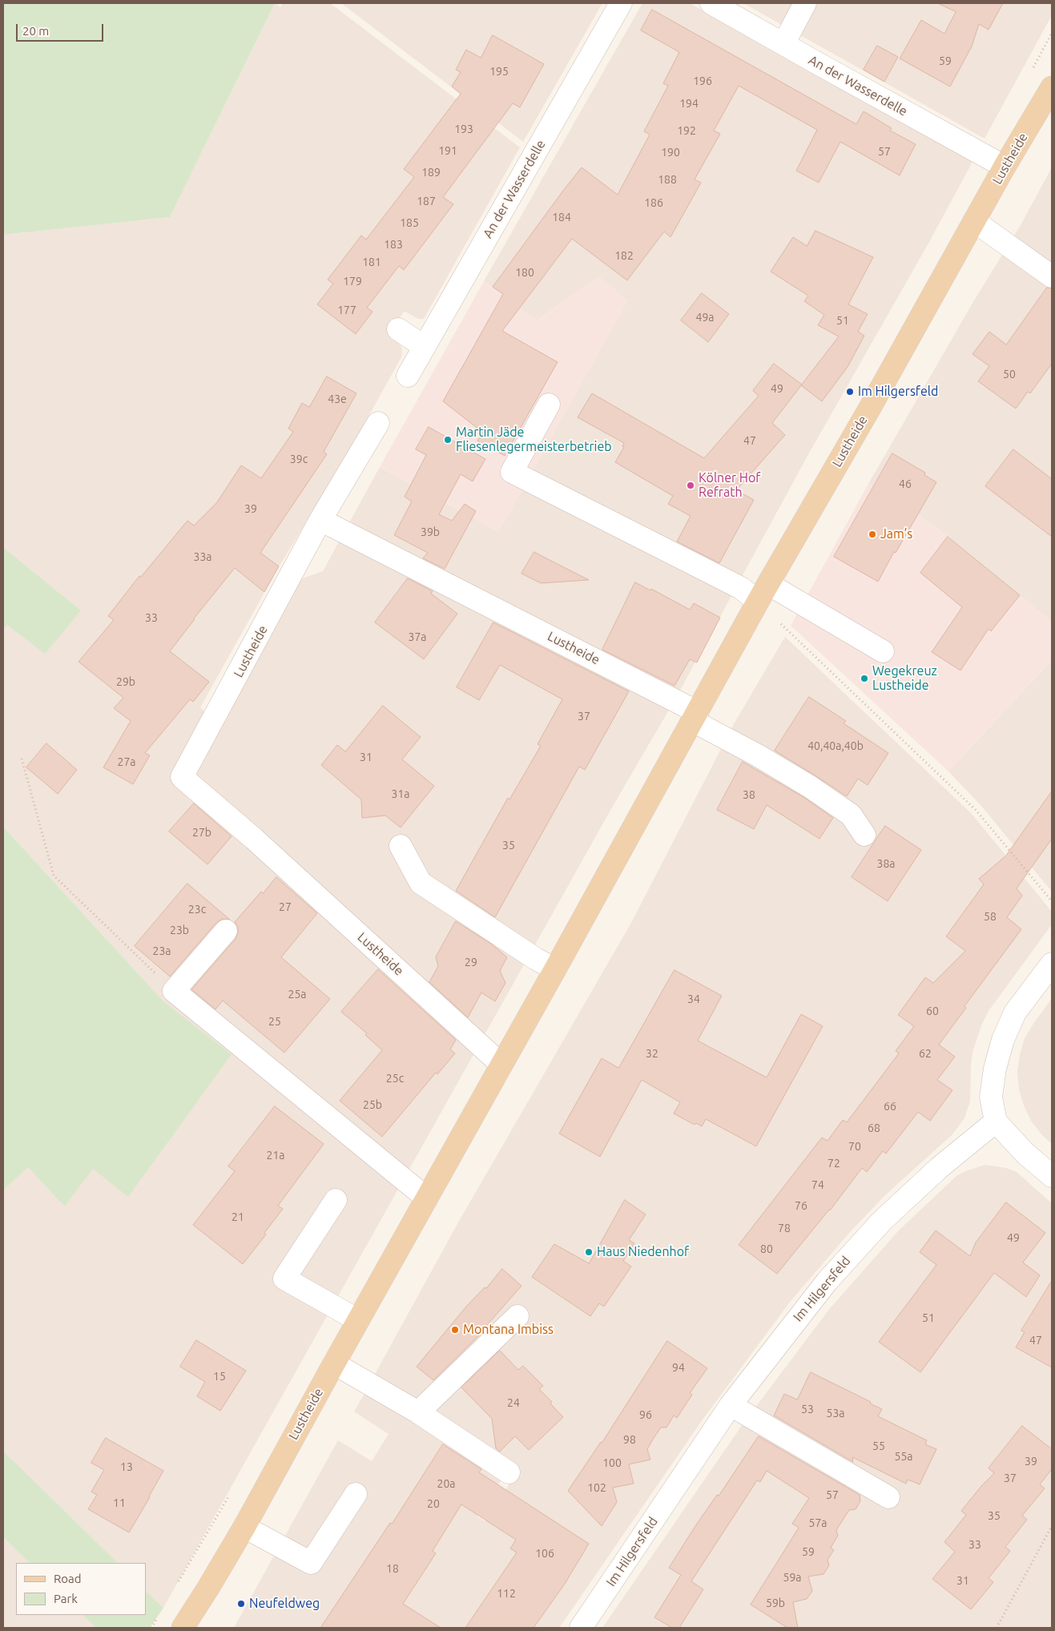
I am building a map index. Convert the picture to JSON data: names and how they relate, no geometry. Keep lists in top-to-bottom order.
{
  "streets": {
    "main road": ["Lustheide"],
    "street": ["An der Wasserdelle", "Im Hilgersfeld"]
  },
  "crossings": [
    ["An der Wasserdelle", "Lustheide"]
  ],
  "places": [
    "Im Hilgersfeld",
    "Martin Jäde Fliesenlegermeisterbetrieb",
    "Kölner Hof Refrath",
    "Jam’s",
    "Wegekreuz Lustheide",
    "Haus Niedenhof",
    "Montana Imbiss",
    "Neufeldweg"
  ],
  "house_numbers": [
    "59",
    "195",
    "196",
    "194",
    "193",
    "192",
    "191",
    "57",
    "190",
    "189",
    "188",
    "187",
    "186",
    "184",
    "185",
    "183",
    "182",
    "181",
    "180",
    "179",
    "177",
    "49a",
    "51",
    "50",
    "49",
    "43e",
    "47",
    "39c",
    "46",
    "39",
    "39b",
    "33a",
    "33",
    "37a",
    "29b",
    "37",
    "40,40a,40b",
    "31",
    "27a",
    "31a",
    "38",
    "27b",
    "35",
    "38a",
    "27",
    "23c",
    "58",
    "23b",
    "23a",
    "29",
    "25a",
    "34",
    "60",
    "25",
    "32",
    "62",
    "25c",
    "25b",
    "66",
    "68",
    "70",
    "21a",
    "72",
    "74",
    "76",
    "21",
    "78",
    "49",
    "80",
    "51",
    "47",
    "94",
    "15",
    "24",
    "53",
    "53a",
    "96",
    "98",
    "55",
    "55a",
    "39",
    "100",
    "13",
    "37",
    "20a",
    "102",
    "57",
    "11",
    "20",
    "35",
    "57a",
    "33",
    "59",
    "106",
    "18",
    "59a",
    "31",
    "112",
    "59b"
  ],
  "legend": ["Road", "Park"],
  "scale_bar": "20 m"
}
